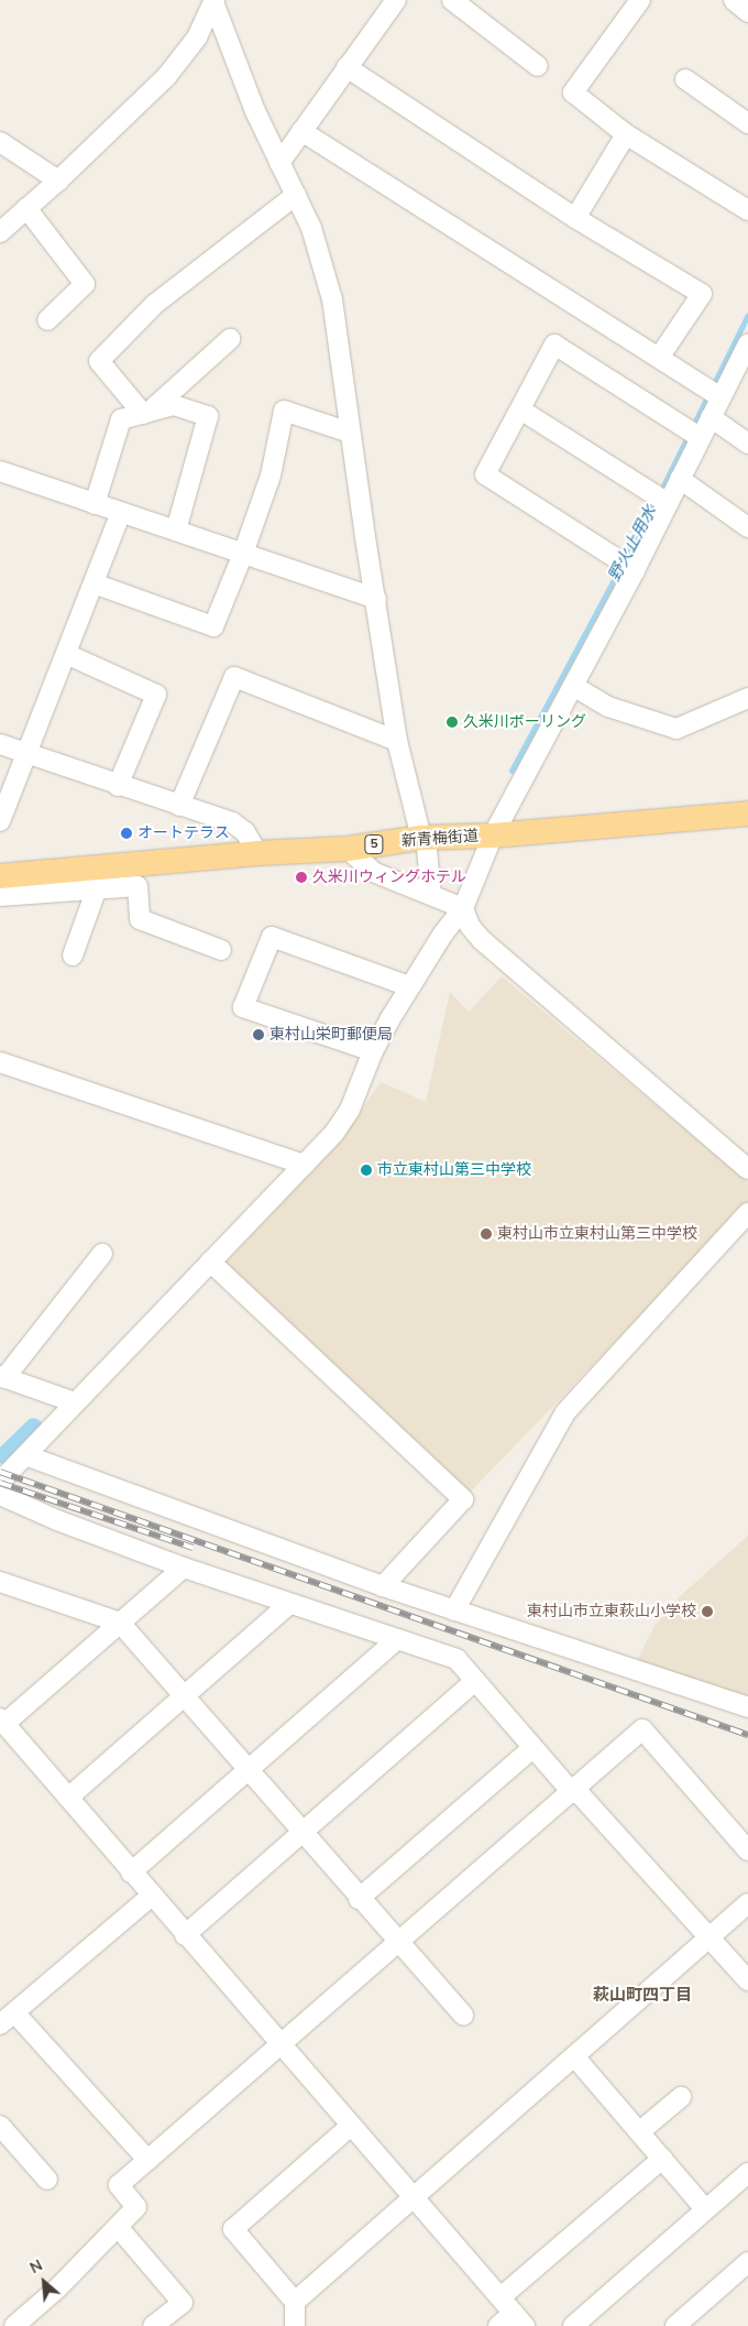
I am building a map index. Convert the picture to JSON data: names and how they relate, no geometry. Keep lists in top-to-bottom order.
{
  "streets": {
    "main road": ["新青梅街道", "5"]
  },
  "districts": ["萩山町四丁目"],
  "water": ["野火止用水"],
  "places": [
    "久米川ボーリング",
    "オートテラス",
    "久米川ウィングホテル",
    "東村山栄町郵便局",
    "市立東村山第三中学校",
    "東村山市立東村山第三中学校",
    "東村山市立東萩山小学校"
  ],
  "north": "top left"
}
